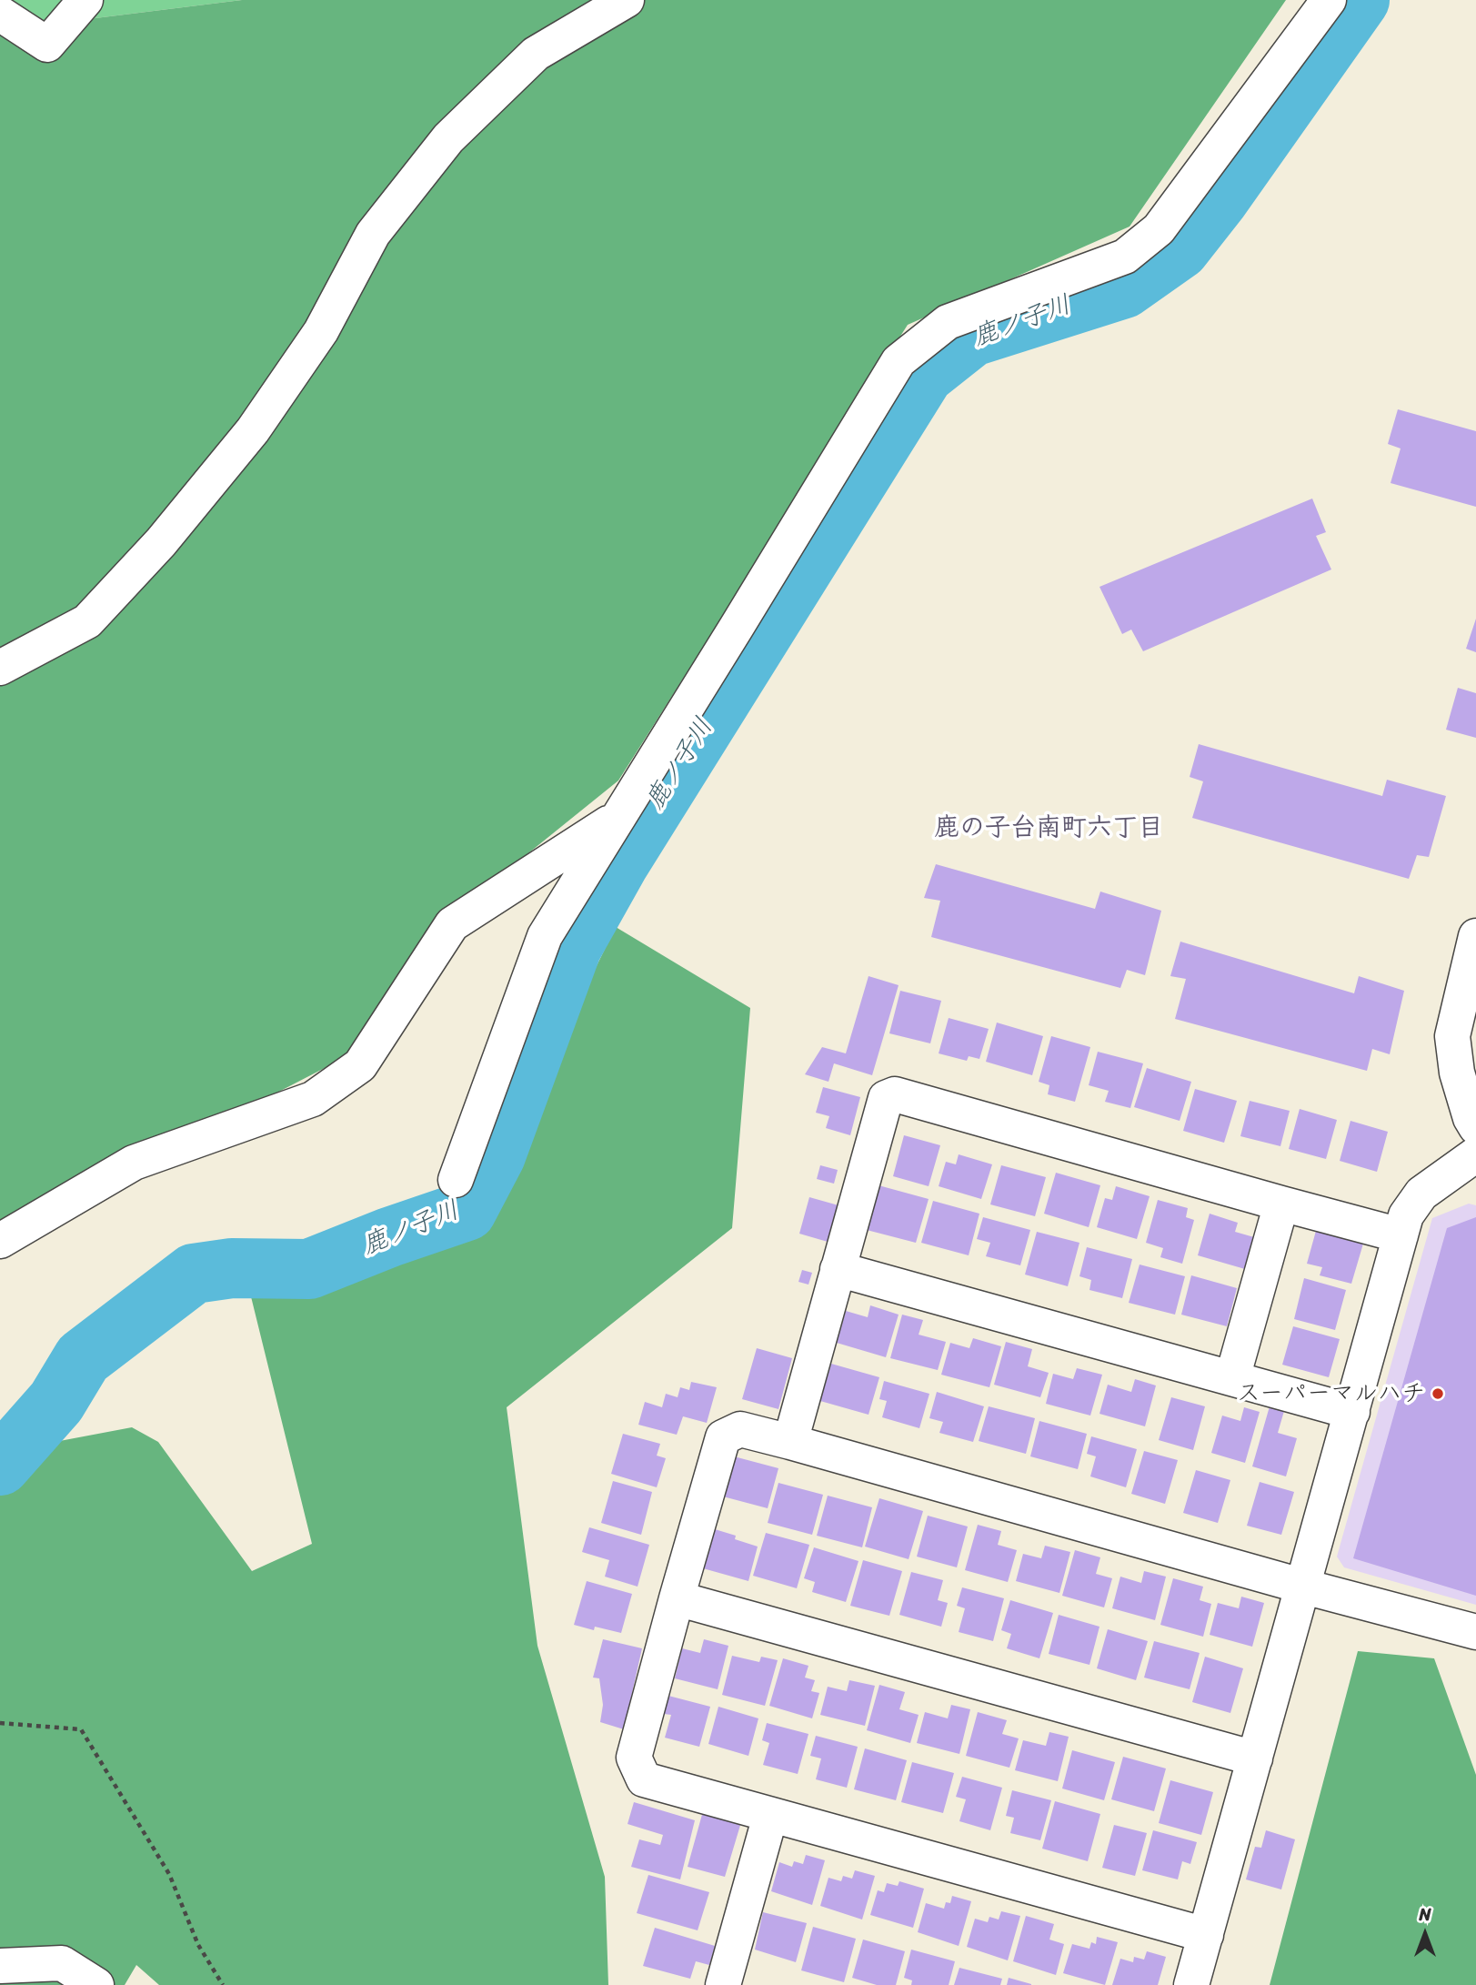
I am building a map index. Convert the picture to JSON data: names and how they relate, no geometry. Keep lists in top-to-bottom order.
{
  "districts": ["鹿の子台南町六丁目"],
  "water": ["鹿ノ子川"],
  "places": ["スーパーマルハチ"],
  "north": "top"
}
